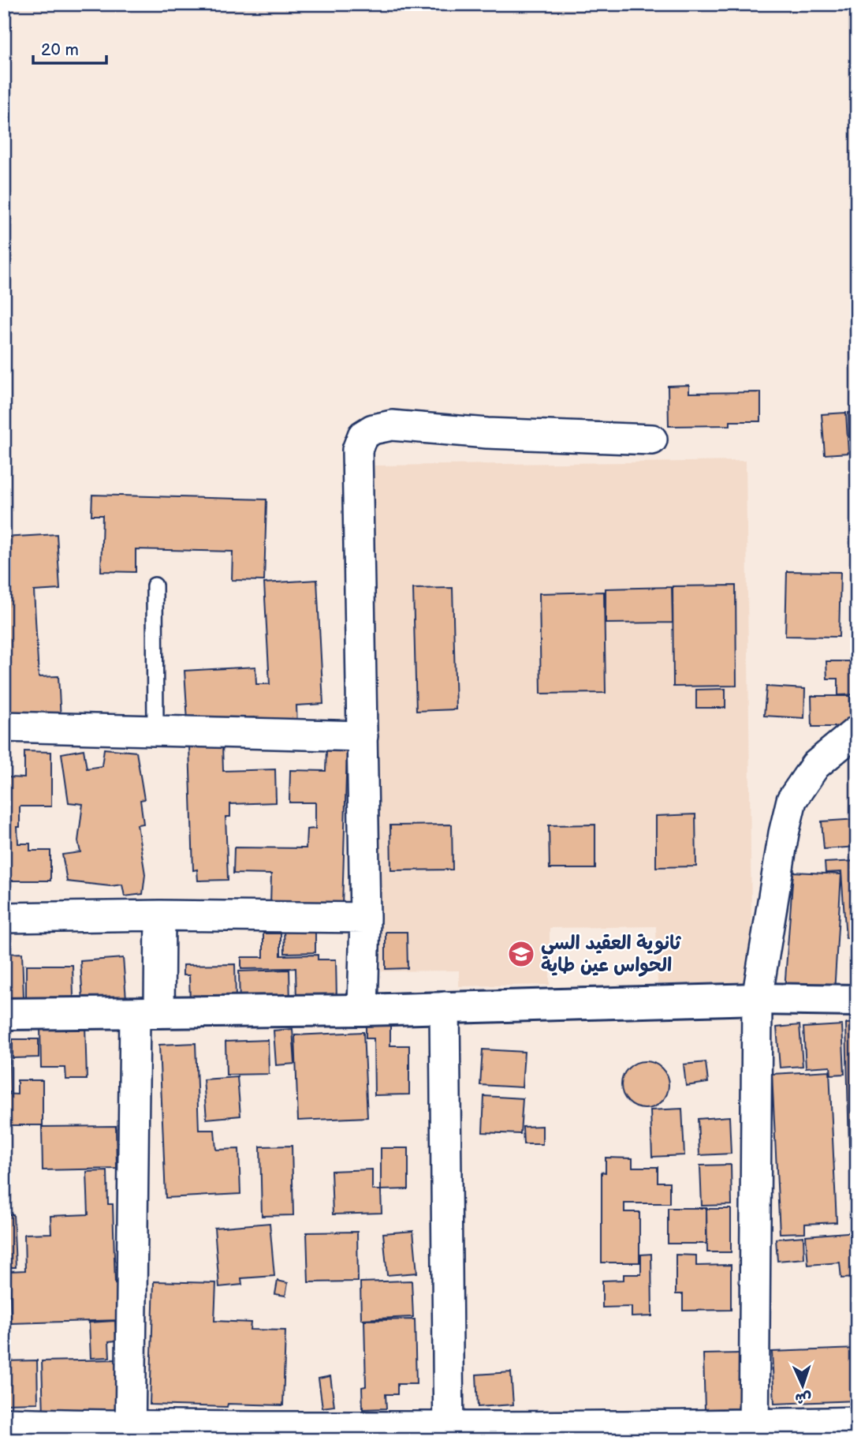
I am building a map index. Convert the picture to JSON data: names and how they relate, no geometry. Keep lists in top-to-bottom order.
{
  "places": {
    "school or university": ["ثانوية العقيد السي الحواس عين طاية"]
  },
  "scale_bar": "20 m",
  "north": "bottom"
}
